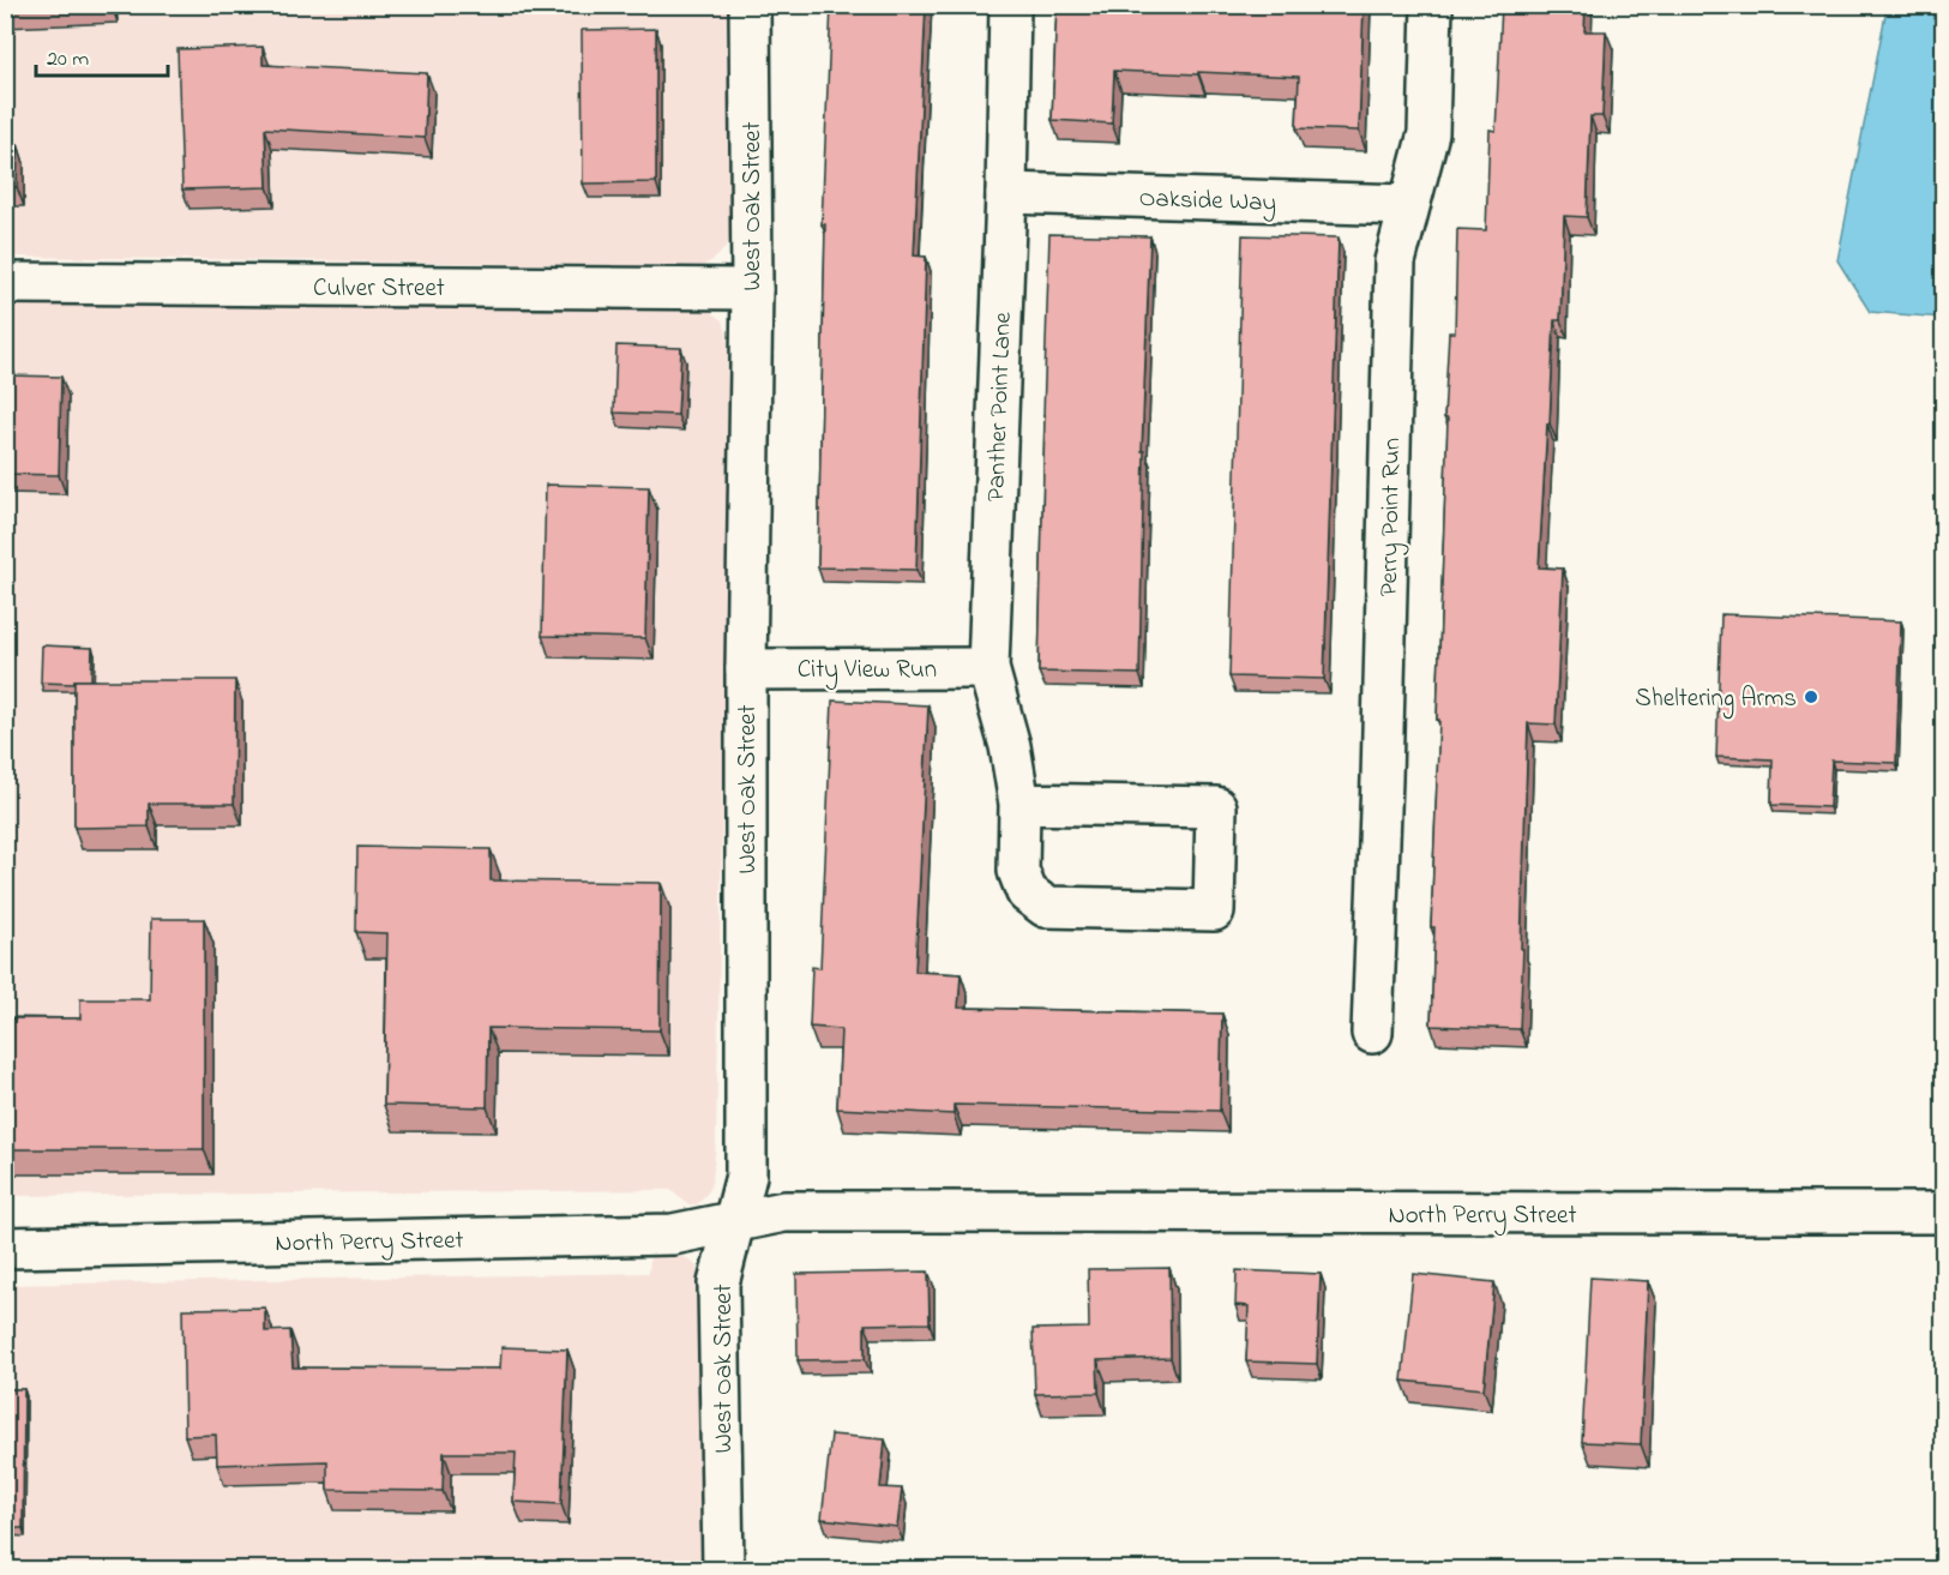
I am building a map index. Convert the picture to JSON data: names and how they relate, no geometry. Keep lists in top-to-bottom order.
{
  "streets": {
    "street": [
      "Oakside Way",
      "West Oak Street",
      "Culver Street",
      "Panther Point Lane",
      "Perry Point Run",
      "City View Run",
      "North Perry Street"
    ]
  },
  "crossings": [
    ["Oakside Way", "Panther Point Lane"],
    ["Oakside Way", "Perry Point Run"],
    ["West Oak Street", "Culver Street"],
    ["West Oak Street", "City View Run"],
    ["West Oak Street", "North Perry Street"],
    ["Panther Point Lane", "City View Run"]
  ],
  "places": ["Sheltering Arms"],
  "scale_bar": "20 m"
}
